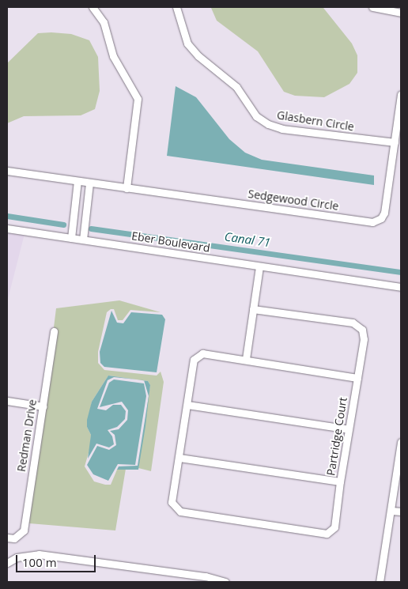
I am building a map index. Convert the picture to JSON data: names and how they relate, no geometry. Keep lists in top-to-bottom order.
{
  "streets": {
    "street": [
      "Glasbern Circle",
      "Sedgewood Circle",
      "Eber Boulevard",
      "Redman Drive",
      "Partridge Court"
    ]
  },
  "crossings": [
    ["Glasbern Circle", "Sedgewood Circle"]
  ],
  "water": ["Canal 71"],
  "scale_bar": "100 m"
}
